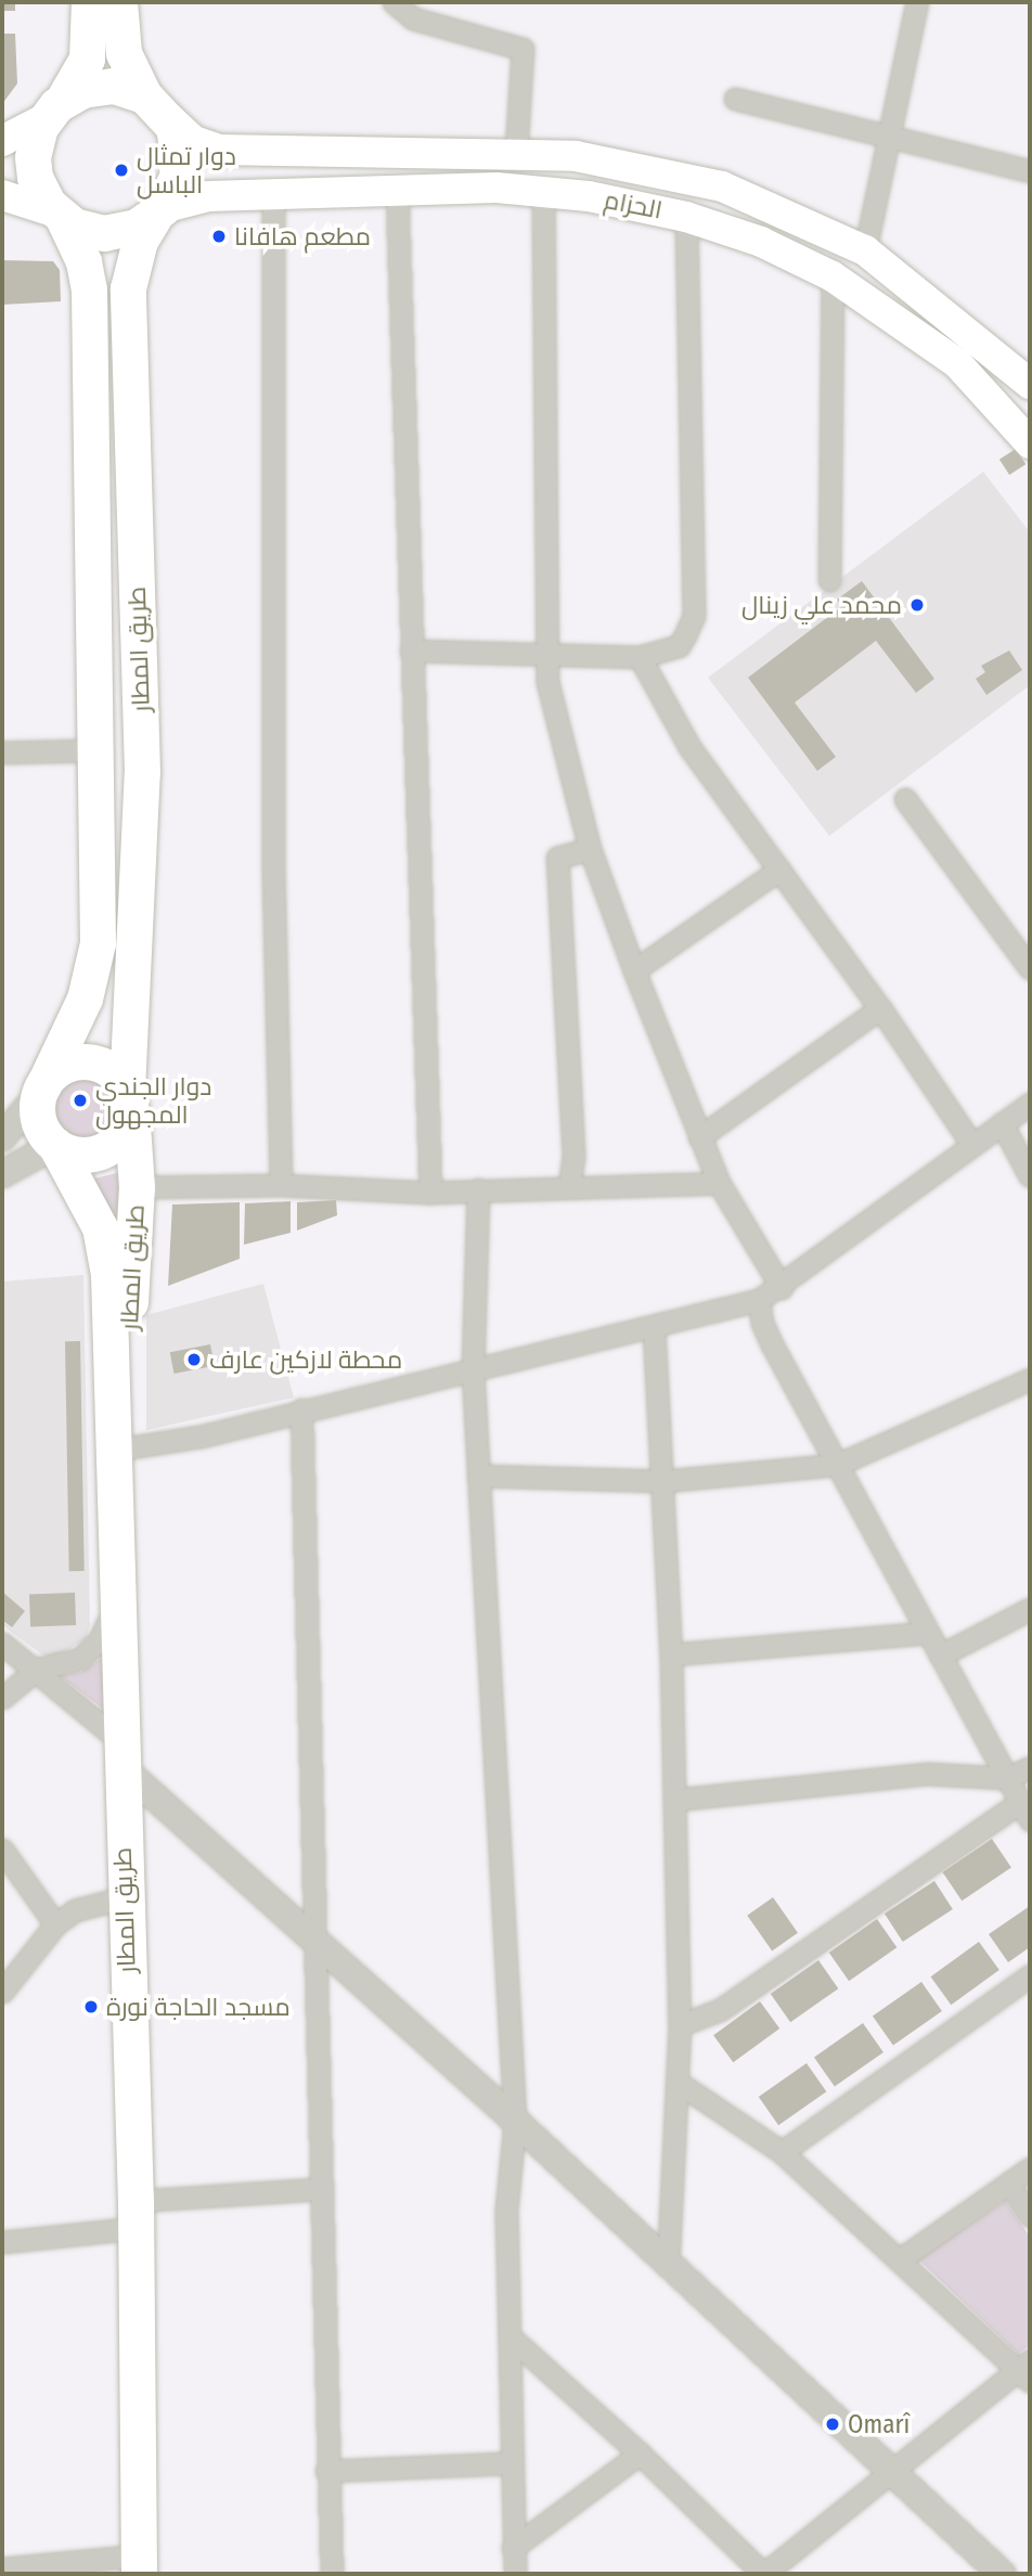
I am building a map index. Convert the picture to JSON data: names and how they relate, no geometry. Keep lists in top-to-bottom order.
{
  "streets": {
    "highway": ["طريق المطار"],
    "main road": ["الحزام"]
  },
  "crossings": [
    ["الحزام", "طريق المطار"]
  ],
  "places": [
    "دوار تمثال الباسل",
    "مطعم هافانا",
    "محمد علي زينال",
    "دوار الجندي المجهول",
    "محطة لازكين عارف",
    "مسجد الحاجة نورة",
    "Omarî"
  ]
}
